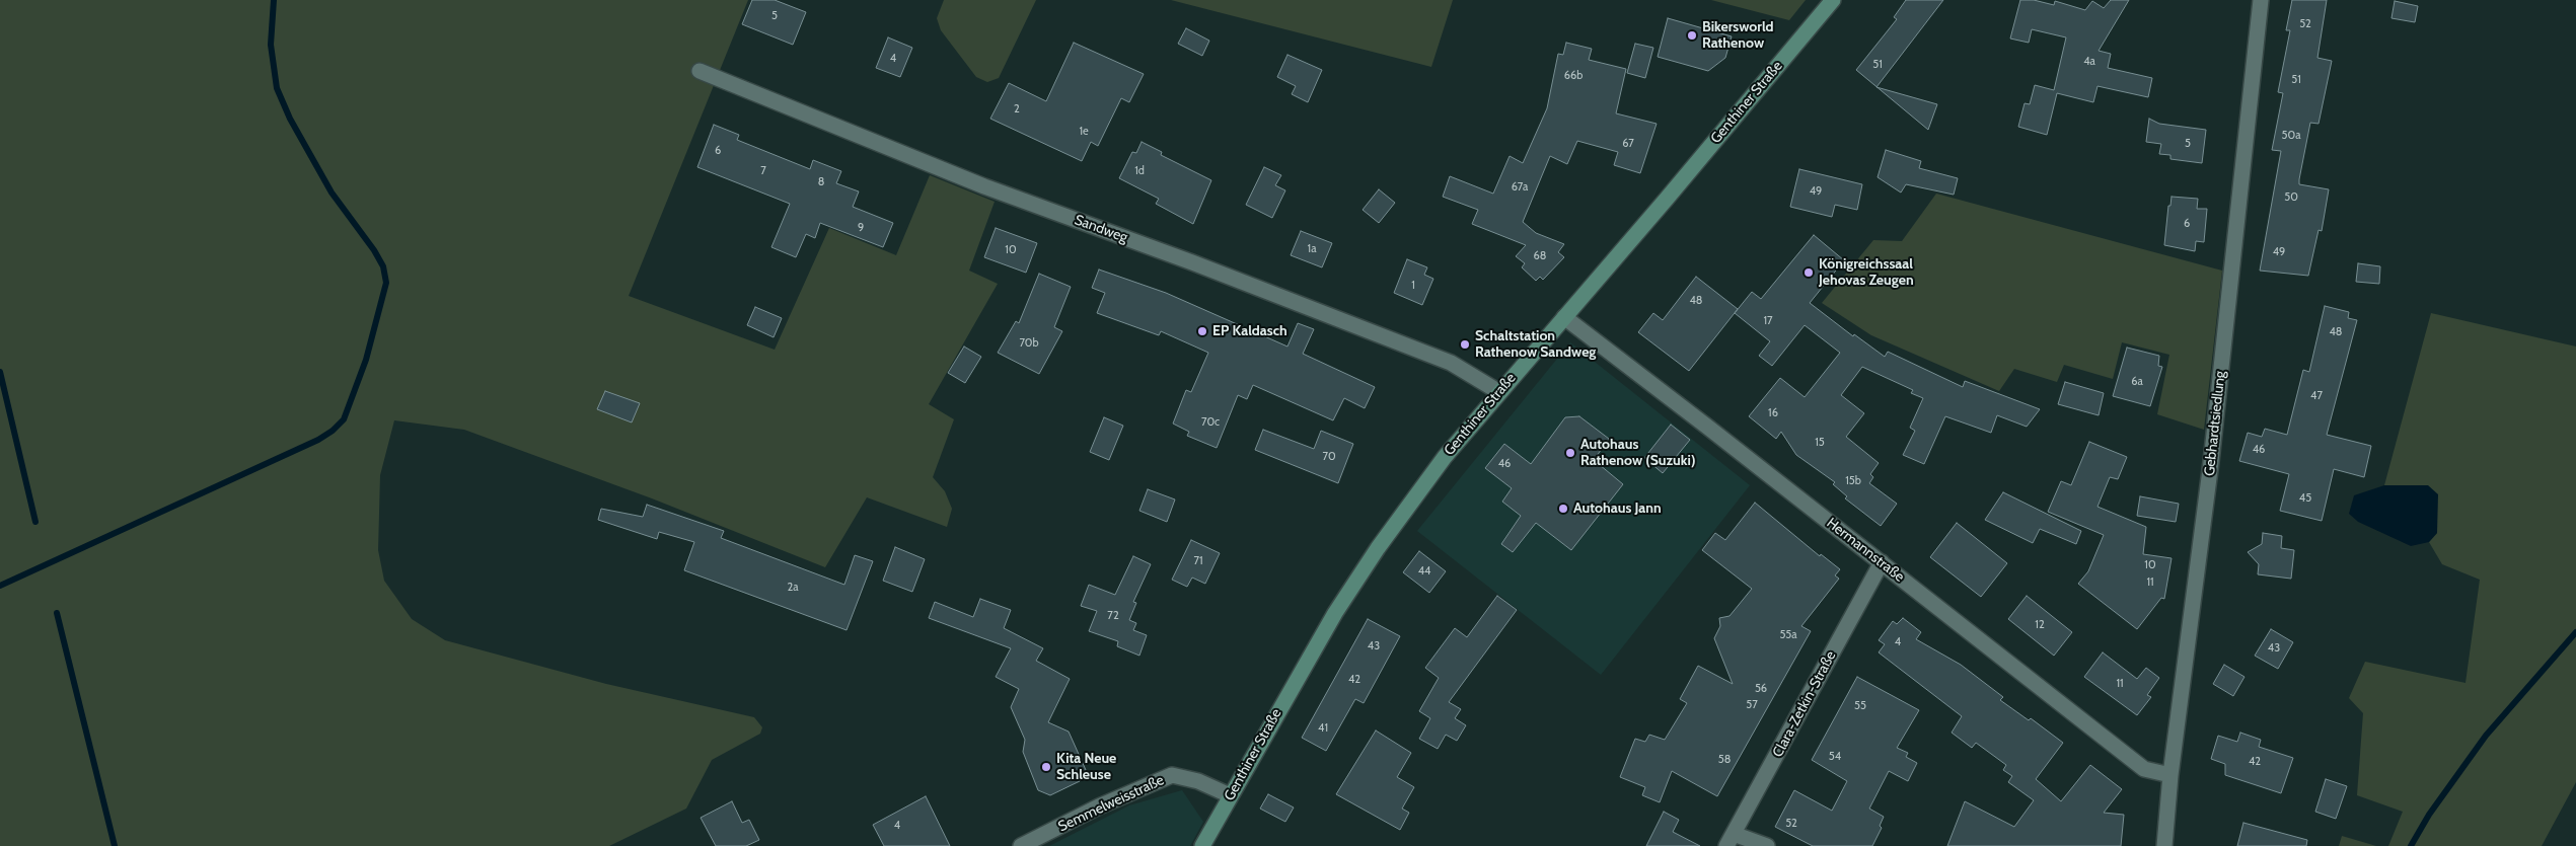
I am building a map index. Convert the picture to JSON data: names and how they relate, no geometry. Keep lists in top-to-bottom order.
{
  "streets": {
    "main road": ["Genthiner Straße"],
    "street": [
      "Sandweg",
      "Gebhardtsiedlung",
      "Hermannstraße",
      "Clara-Zetkin-Straße",
      "Semmelweisstraße"
    ]
  },
  "crossings": [
    ["Genthiner Straße", "Sandweg"],
    ["Genthiner Straße", "Hermannstraße"],
    ["Genthiner Straße", "Semmelweisstraße"],
    ["Gebhardtsiedlung", "Hermannstraße"],
    ["Hermannstraße", "Clara-Zetkin-Straße"]
  ],
  "places": [
    "Bikersworld Rathenow",
    "Königreichssaal Jehovas Zeugen",
    "EP Kaldasch",
    "Schaltstation Rathenow Sandweg",
    "Autohaus Rathenow (Suzuki)",
    "Autohaus Jann",
    "Kita Neue Schleuse"
  ],
  "house_numbers": [
    "5",
    "52",
    "4",
    "4a",
    "51",
    "66b",
    "51",
    "2",
    "1e",
    "50a",
    "67",
    "5",
    "6",
    "7",
    "1d",
    "8",
    "67a",
    "49",
    "50",
    "6",
    "9",
    "1a",
    "10",
    "49",
    "68",
    "1",
    "48",
    "17",
    "48",
    "70b",
    "6a",
    "47",
    "16",
    "70c",
    "15",
    "46",
    "70",
    "46",
    "15b",
    "45",
    "71",
    "10",
    "44",
    "11",
    "2a",
    "72",
    "12",
    "55a",
    "4",
    "43",
    "43",
    "42",
    "11",
    "56",
    "57",
    "55",
    "41",
    "54",
    "58",
    "42",
    "52",
    "4"
  ]
}
